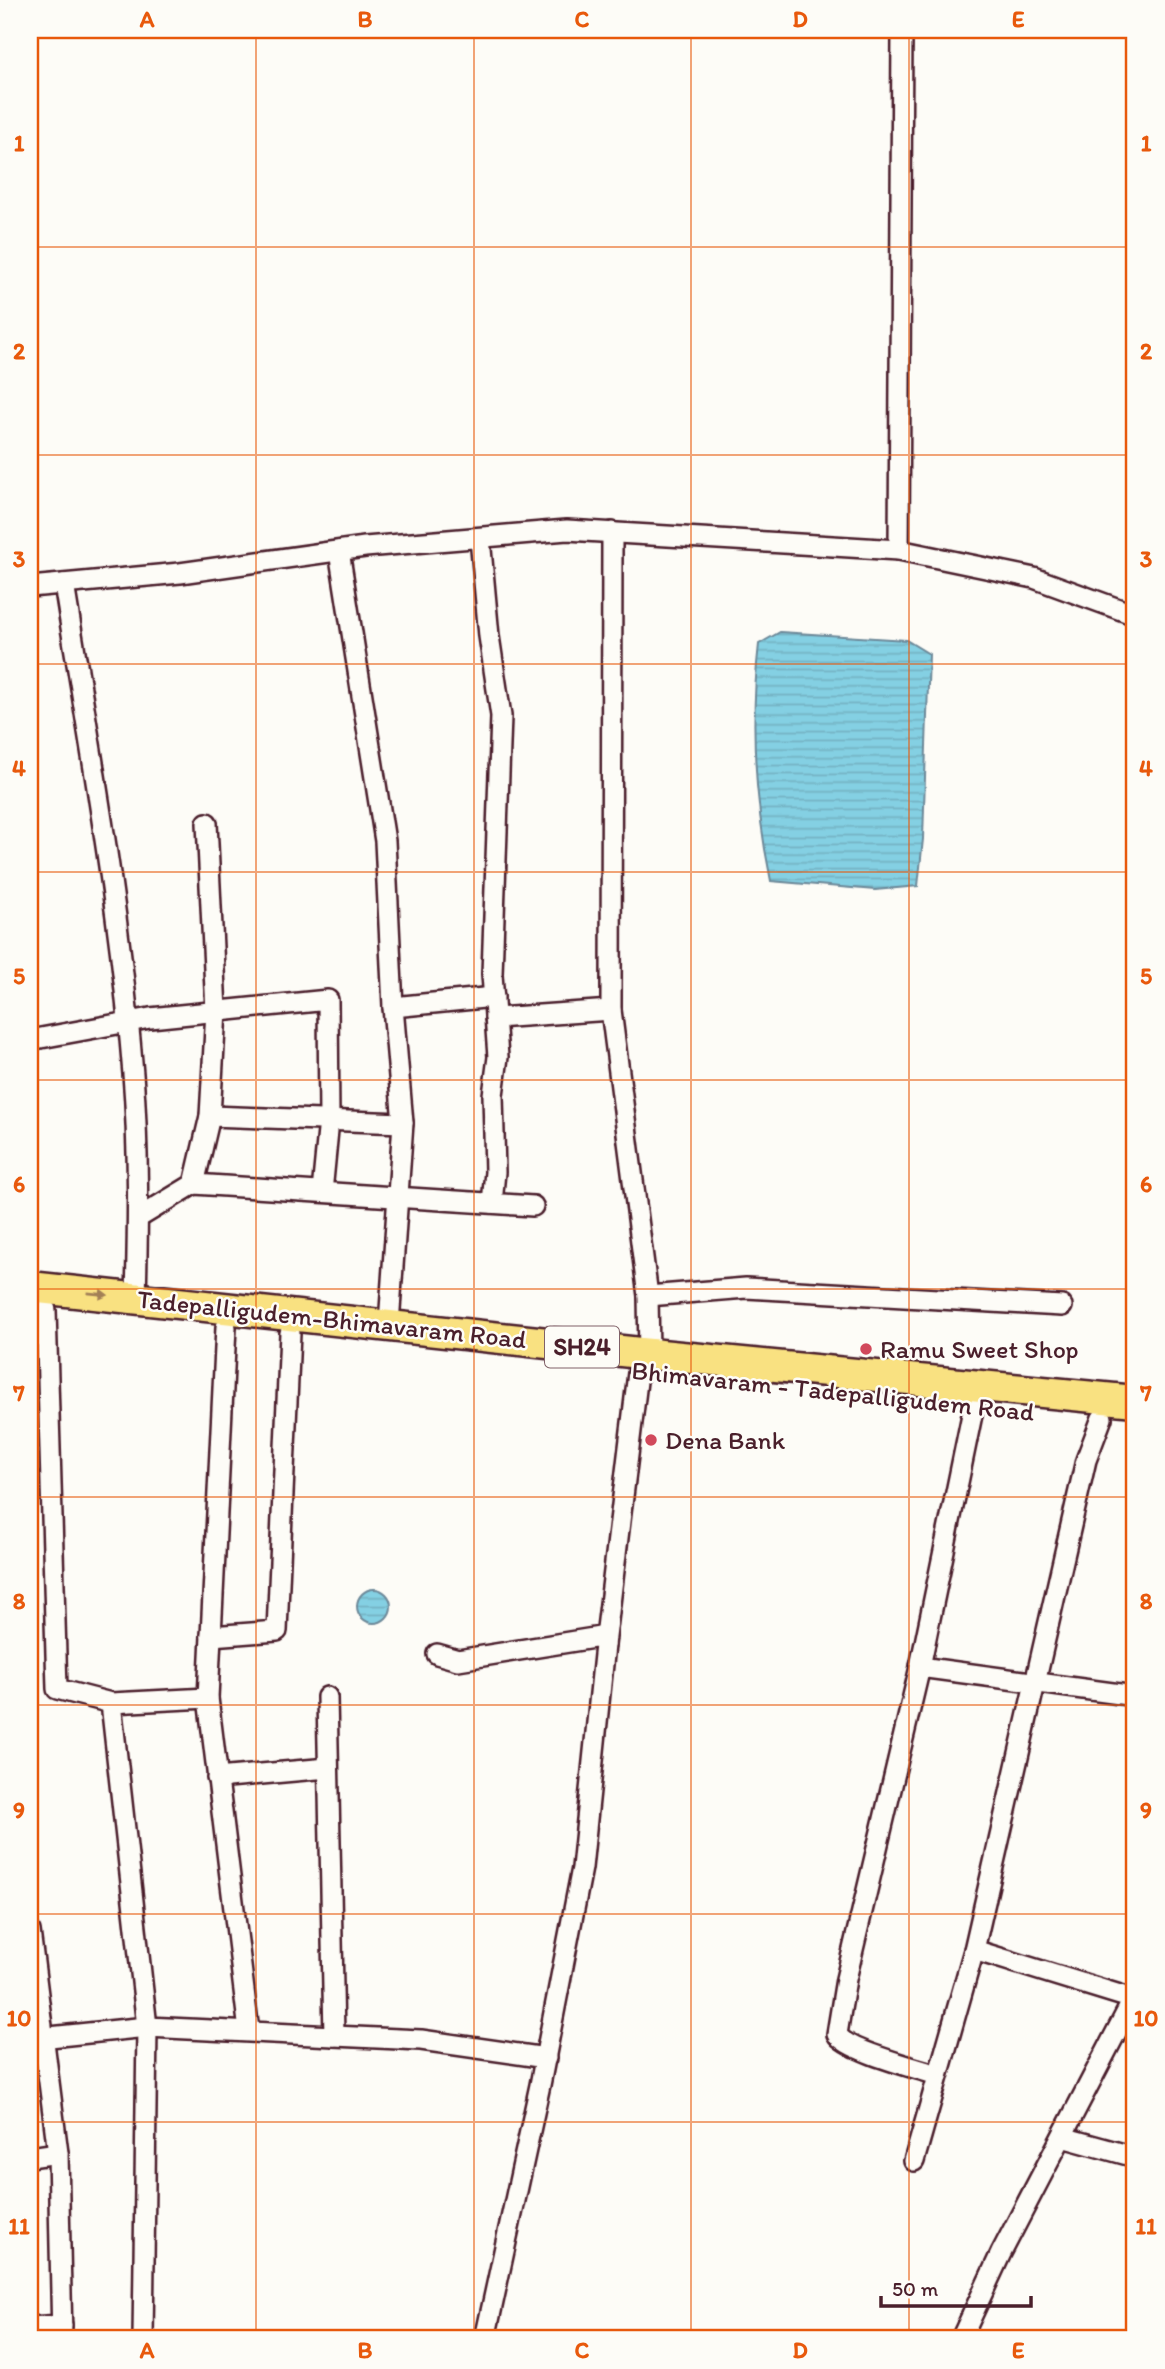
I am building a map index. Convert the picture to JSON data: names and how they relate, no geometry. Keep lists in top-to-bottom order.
{
  "streets": {
    "main road": ["Tadepalligudem-Bhimavaram Road", "SH24", "Bhimavaram - Tadepalligudem Road"]
  },
  "crossings": [
    ["Tadepalligudem-Bhimavaram Road", "Bhimavaram - Tadepalligudem Road"]
  ],
  "places": ["Ramu Sweet Shop", "Dena Bank"],
  "scale_bar": "50 m",
  "grid": {
    "columns": [
      "A",
      "B",
      "C",
      "D",
      "E"
    ],
    "rows": [
      "1",
      "2",
      "3",
      "4",
      "5",
      "6",
      "7",
      "8",
      "9",
      "10",
      "11"
    ]
  }
}
